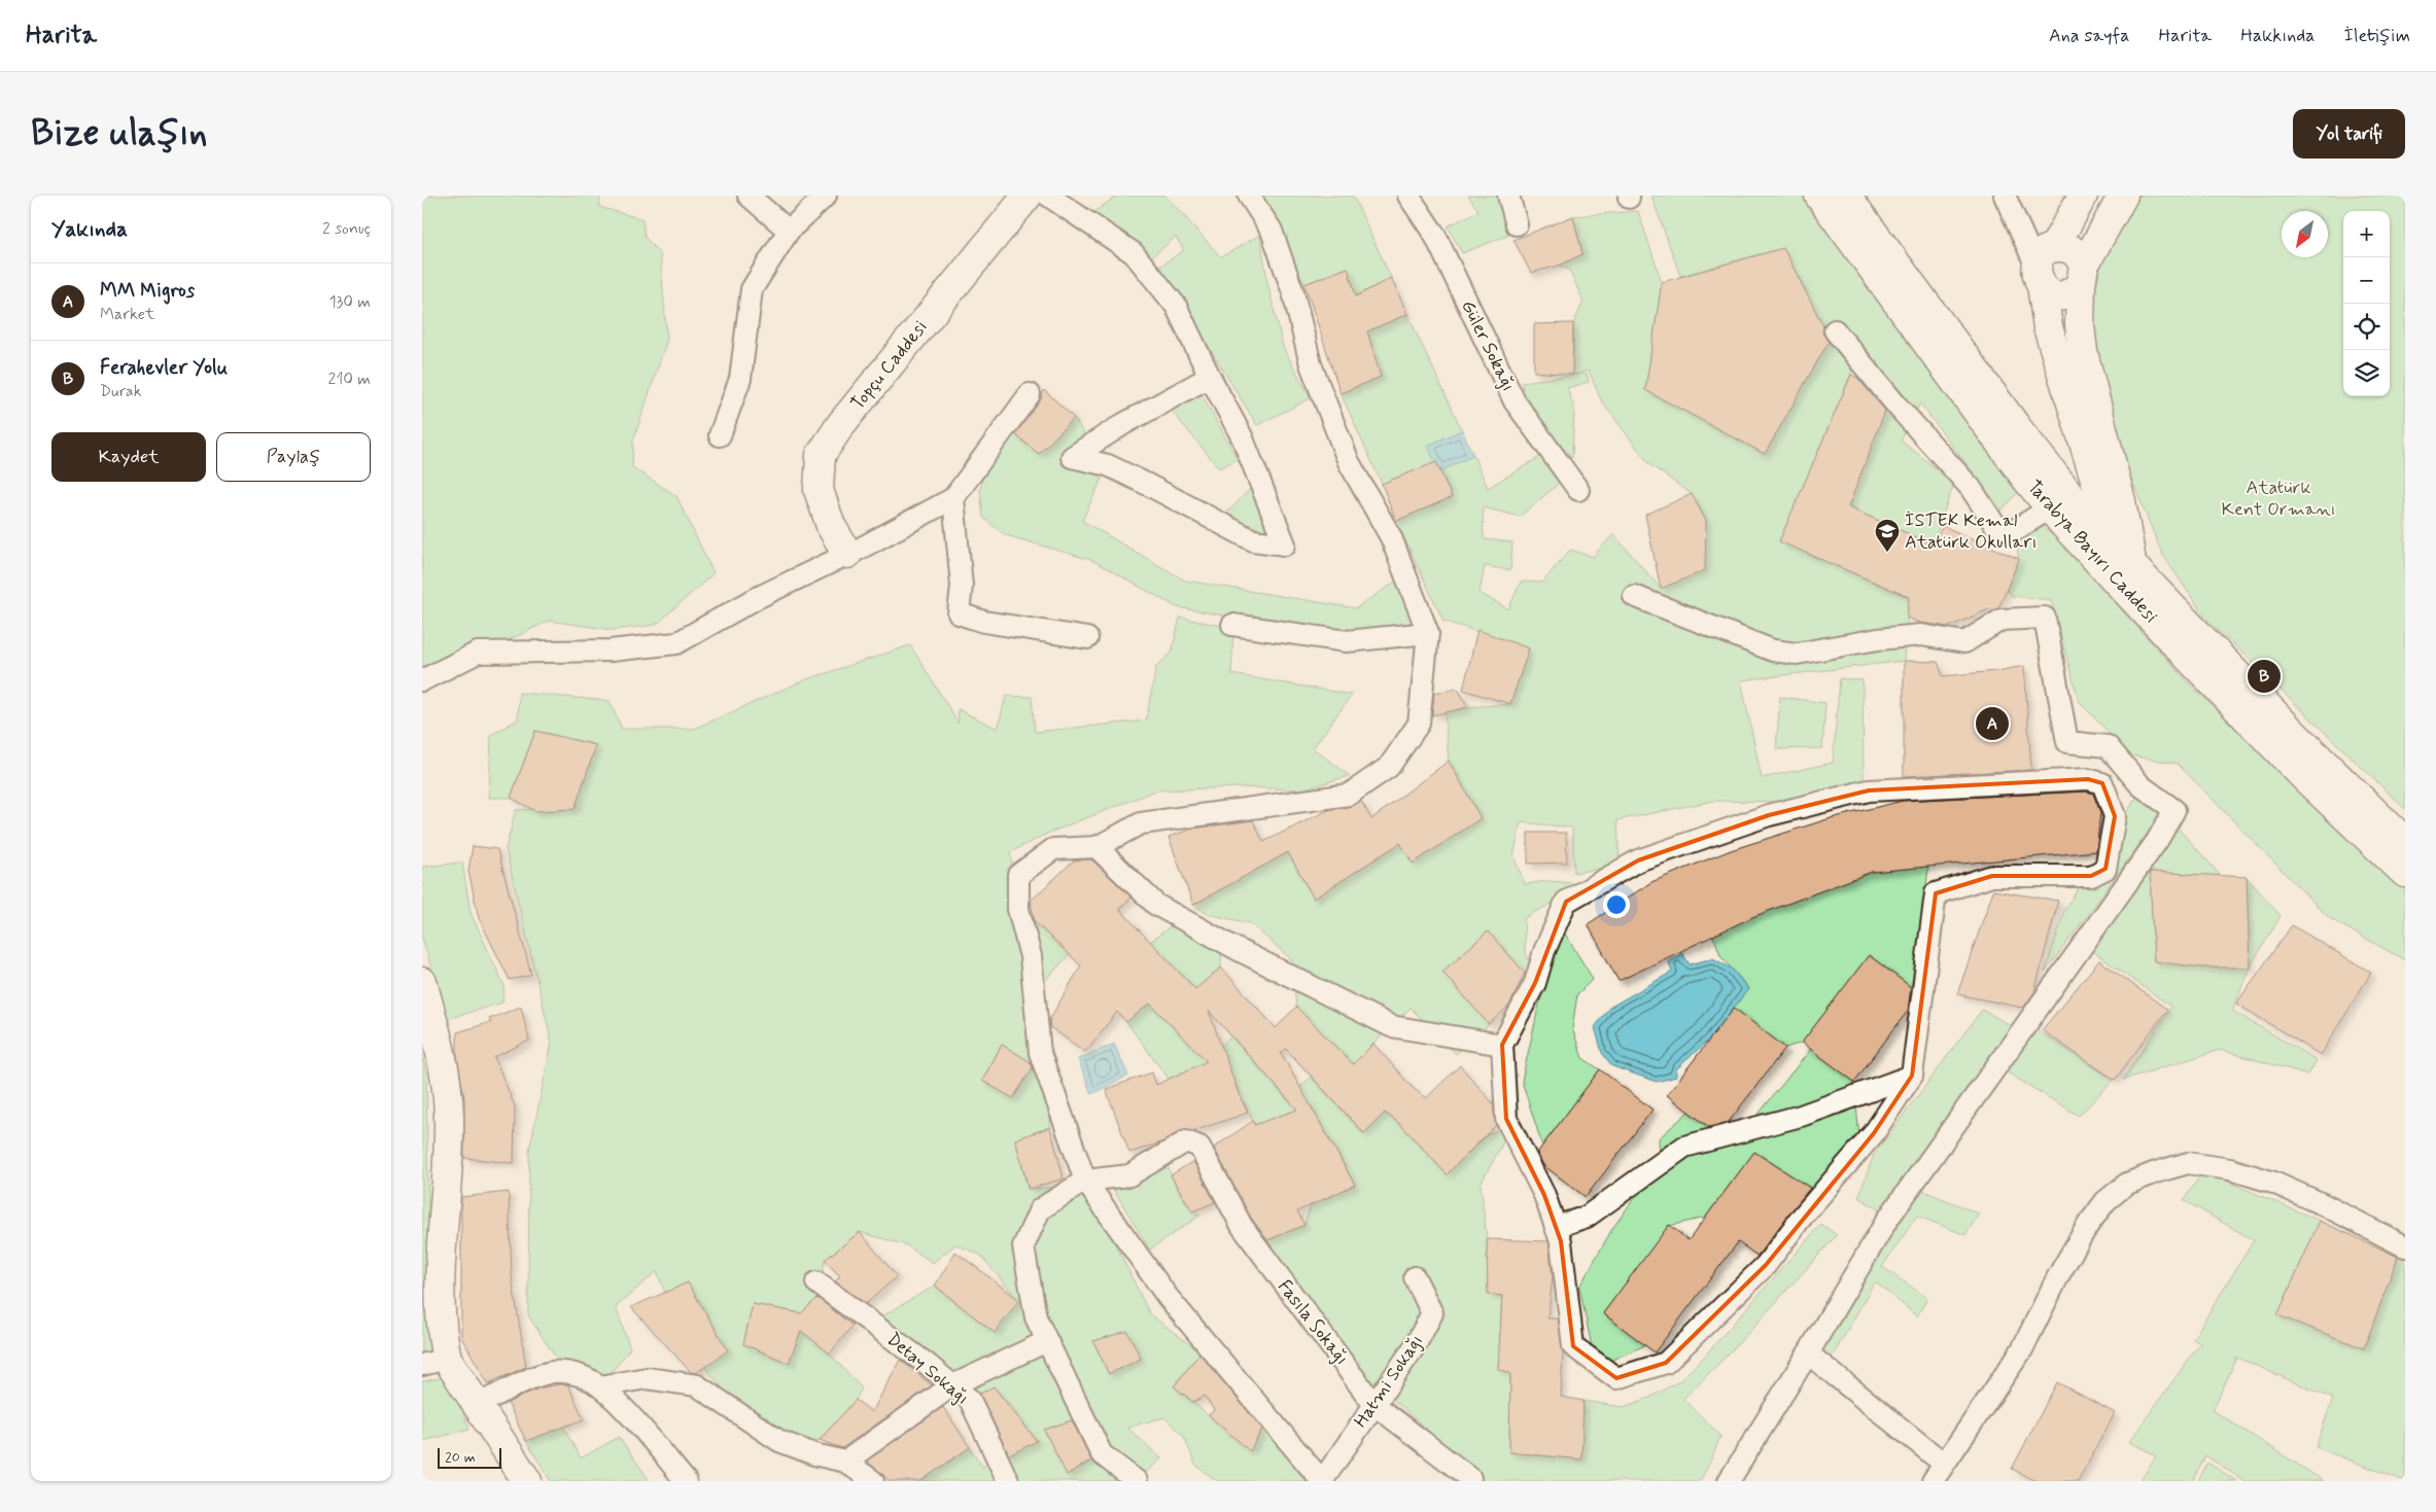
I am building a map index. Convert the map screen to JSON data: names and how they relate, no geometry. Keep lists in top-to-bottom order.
{
  "streets": {
    "main road": ["Topçu Caddesi", "Tarabya Bayırı Caddesi"],
    "street": [
      "Güler Sokağı",
      "Fasıla Sokağı",
      "Detay Sokağı",
      "Hatmi Sokağı"
    ]
  },
  "crossings": [
    ["Fasıla Sokağı", "Hatmi Sokağı"]
  ],
  "parks": ["Atatürk Kent Ormanı"],
  "places": {
    "school or university": ["İSTEK Kemal Atatürk Okulları"]
  },
  "scale_bar": "20 m",
  "north": "bottom left",
  "page": {
    "header": "Harita",
    "nav": [
      "Ana sayfa",
      "Harita",
      "Hakkında",
      "İletişim"
    ],
    "buttons": [
      "Yol tarifi",
      ["Kaydet", "Paylaş"]
    ],
    "title": "Bize ulaşın",
    "heading": ["Yakında", "2 sonuç"],
    "map_buttons": ["+", "−"],
    "list": [
      {
        "mark": "A",
        "name": "MM Migros",
        "note": "Market",
        "value": "130 m"
      },
      {
        "mark": "B",
        "name": "Ferahevler Yolu",
        "note": "Durak",
        "value": "210 m"
      }
    ],
    "pins": ["B", "A"],
    "scale": "20 m"
  }
}
